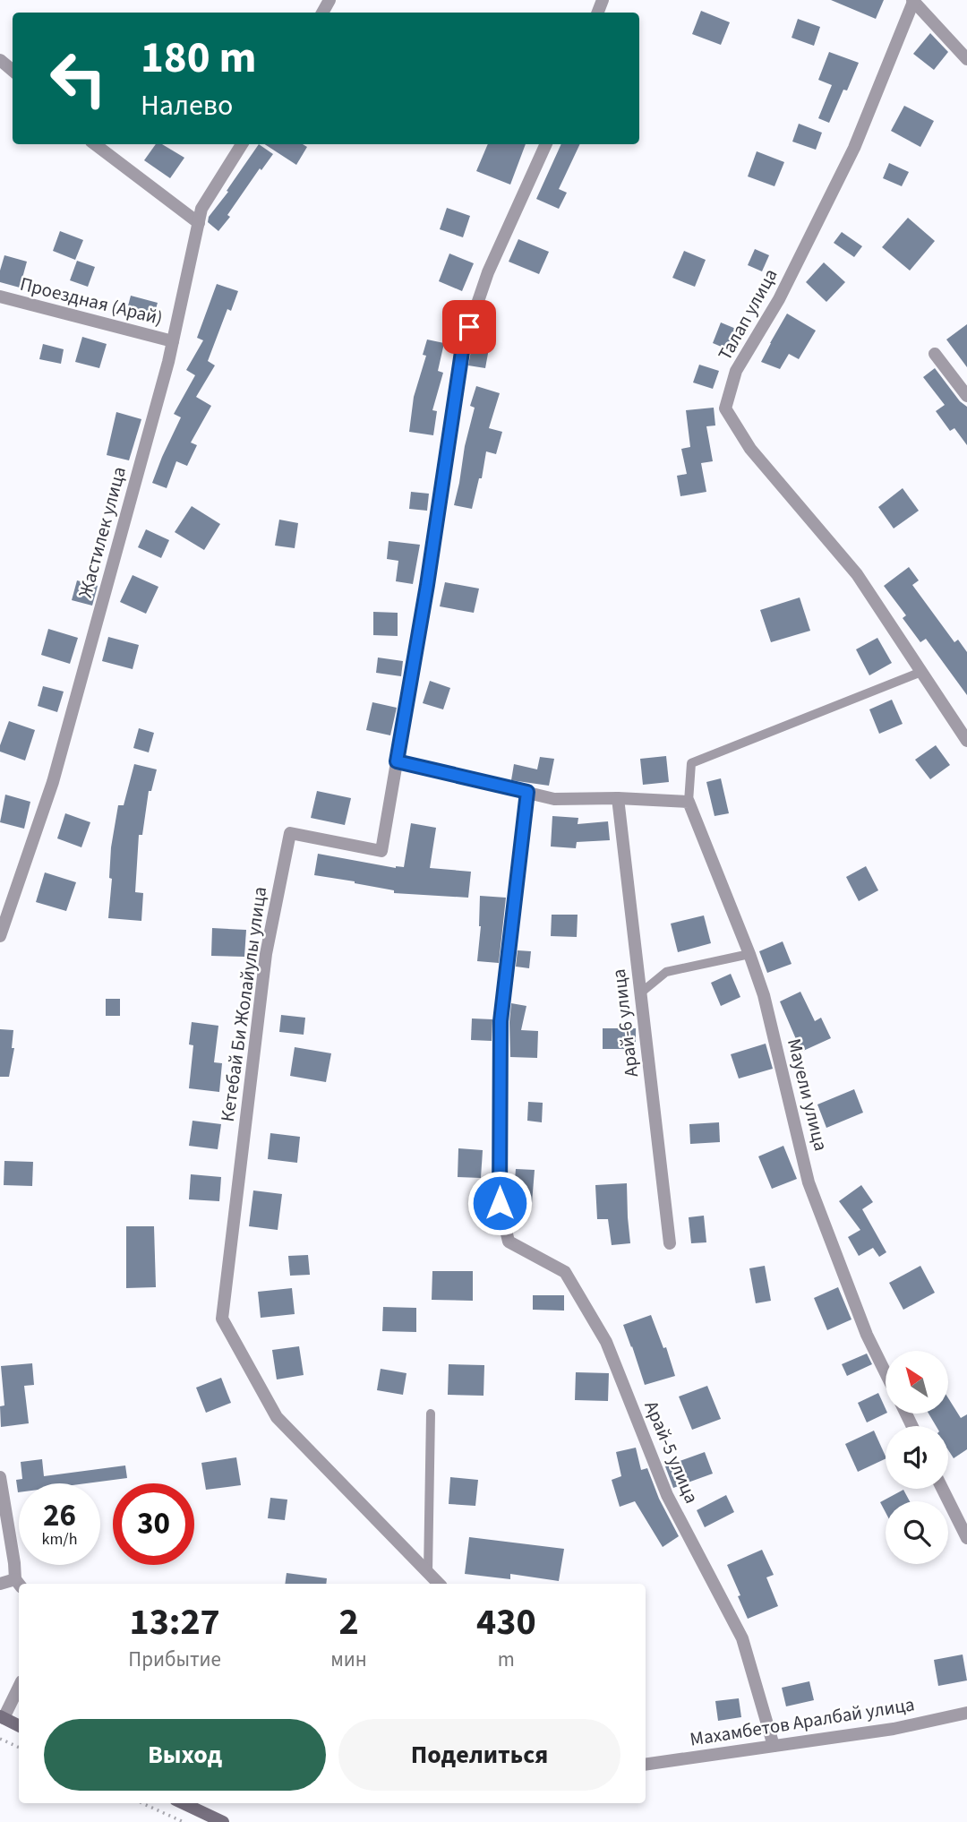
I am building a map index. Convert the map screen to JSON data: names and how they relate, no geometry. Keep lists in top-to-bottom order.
{
  "streets": {
    "street": [
      "Проездная (Арай)",
      "Талап улица",
      "Жастилек улица",
      "Кетебай Би Жолайулы улица",
      "Арай-6 улица",
      "Мауели улица",
      "Арай-5 улица",
      "Махамбетов Аралбай улица"
    ]
  },
  "crossings": [
    ["Проездная (Арай)", "Жастилек улица"],
    ["Арай-5 улица", "Махамбетов Аралбай улица"]
  ],
  "north": "top left",
  "page": {
    "turn": ["180 m", "Налево"],
    "speed": "26 km/h",
    "limit": "30",
    "eta": [
      "13:27",
      "Прибытие",
      "2",
      "мин",
      "430",
      "m"
    ],
    "buttons": ["Выход", "Поделиться"]
  }
}
